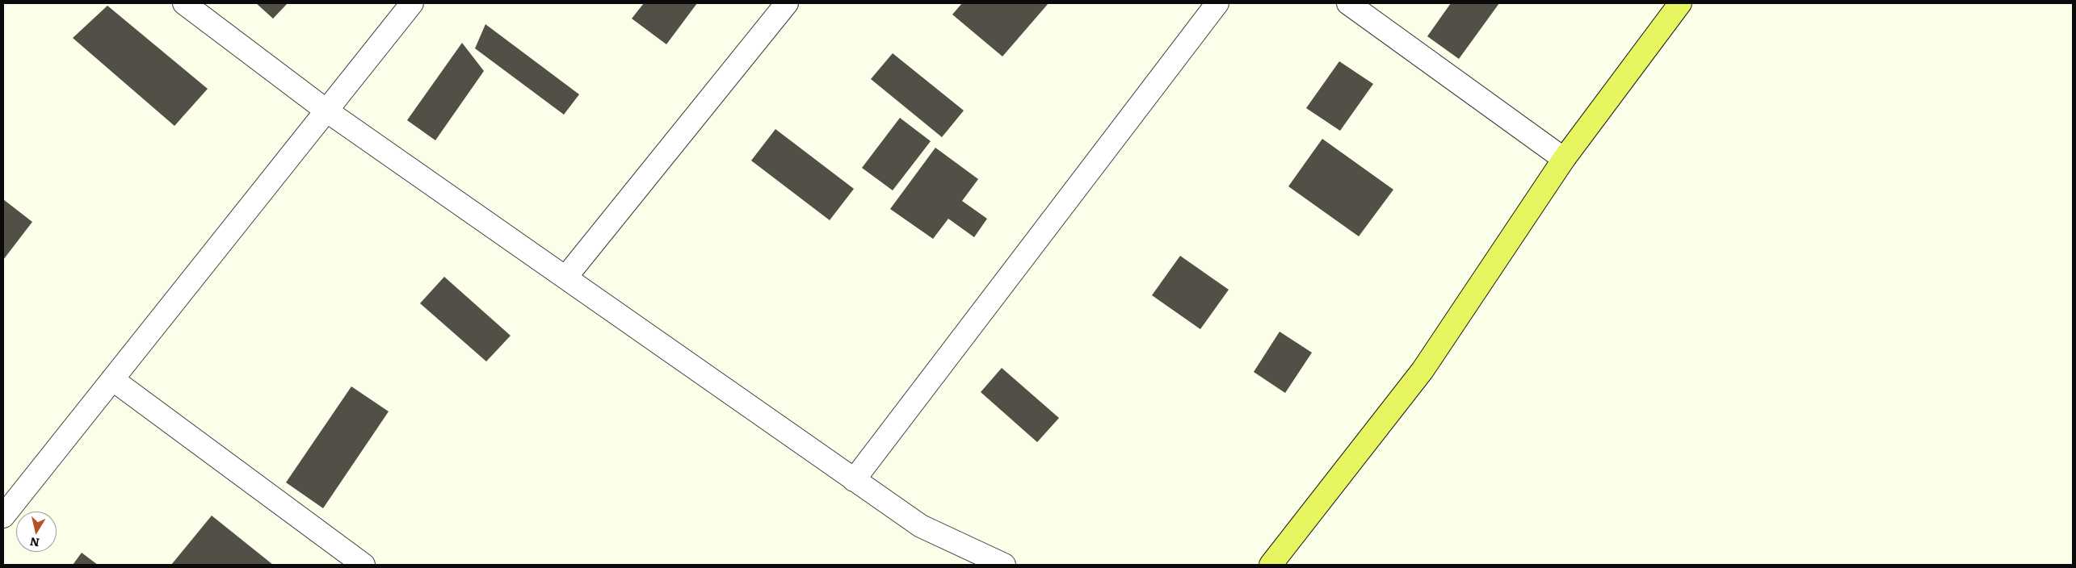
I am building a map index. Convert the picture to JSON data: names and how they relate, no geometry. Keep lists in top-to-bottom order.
{
  "north": "bottom"
}
